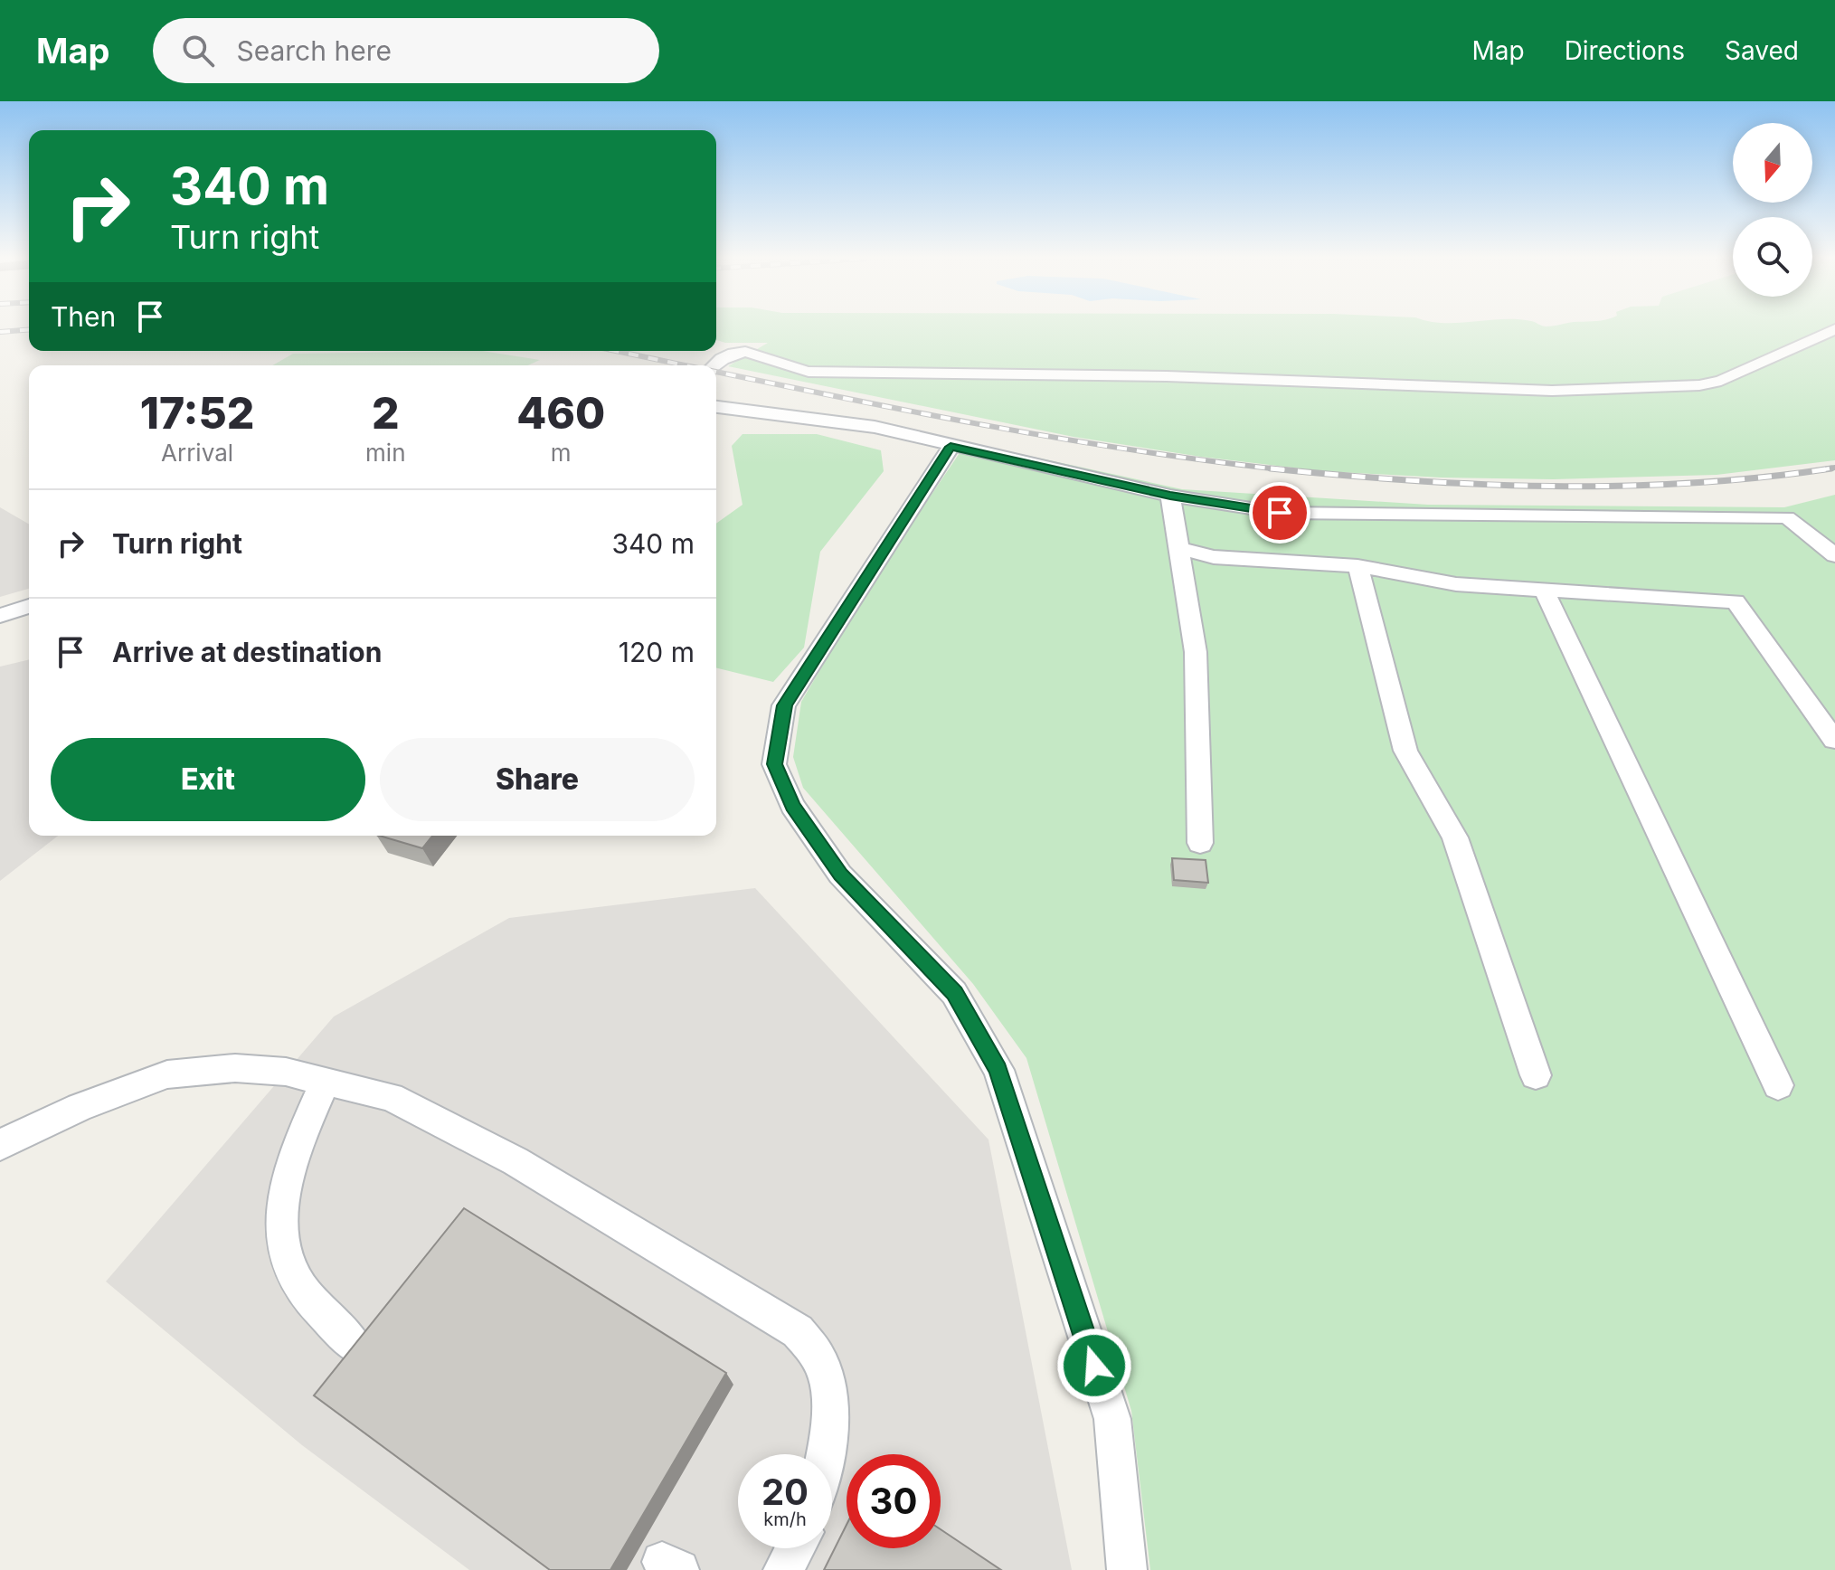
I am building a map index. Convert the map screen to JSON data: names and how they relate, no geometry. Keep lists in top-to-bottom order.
{
  "north": "bottom",
  "page": {
    "header": "Map",
    "search": "Search here",
    "nav": ["Map", "Directions", "Saved"],
    "turn": ["340 m", "Turn right"],
    "then": "Then",
    "eta": [
      "17:52",
      "Arrival",
      "2",
      "min",
      "460",
      "m"
    ],
    "list": [
      {
        "name": "Turn right",
        "value": "340 m"
      },
      {
        "name": "Arrive at destination",
        "value": "120 m"
      }
    ],
    "buttons": ["Exit", "Share"],
    "speed": "20 km/h",
    "limit": "30"
  }
}
